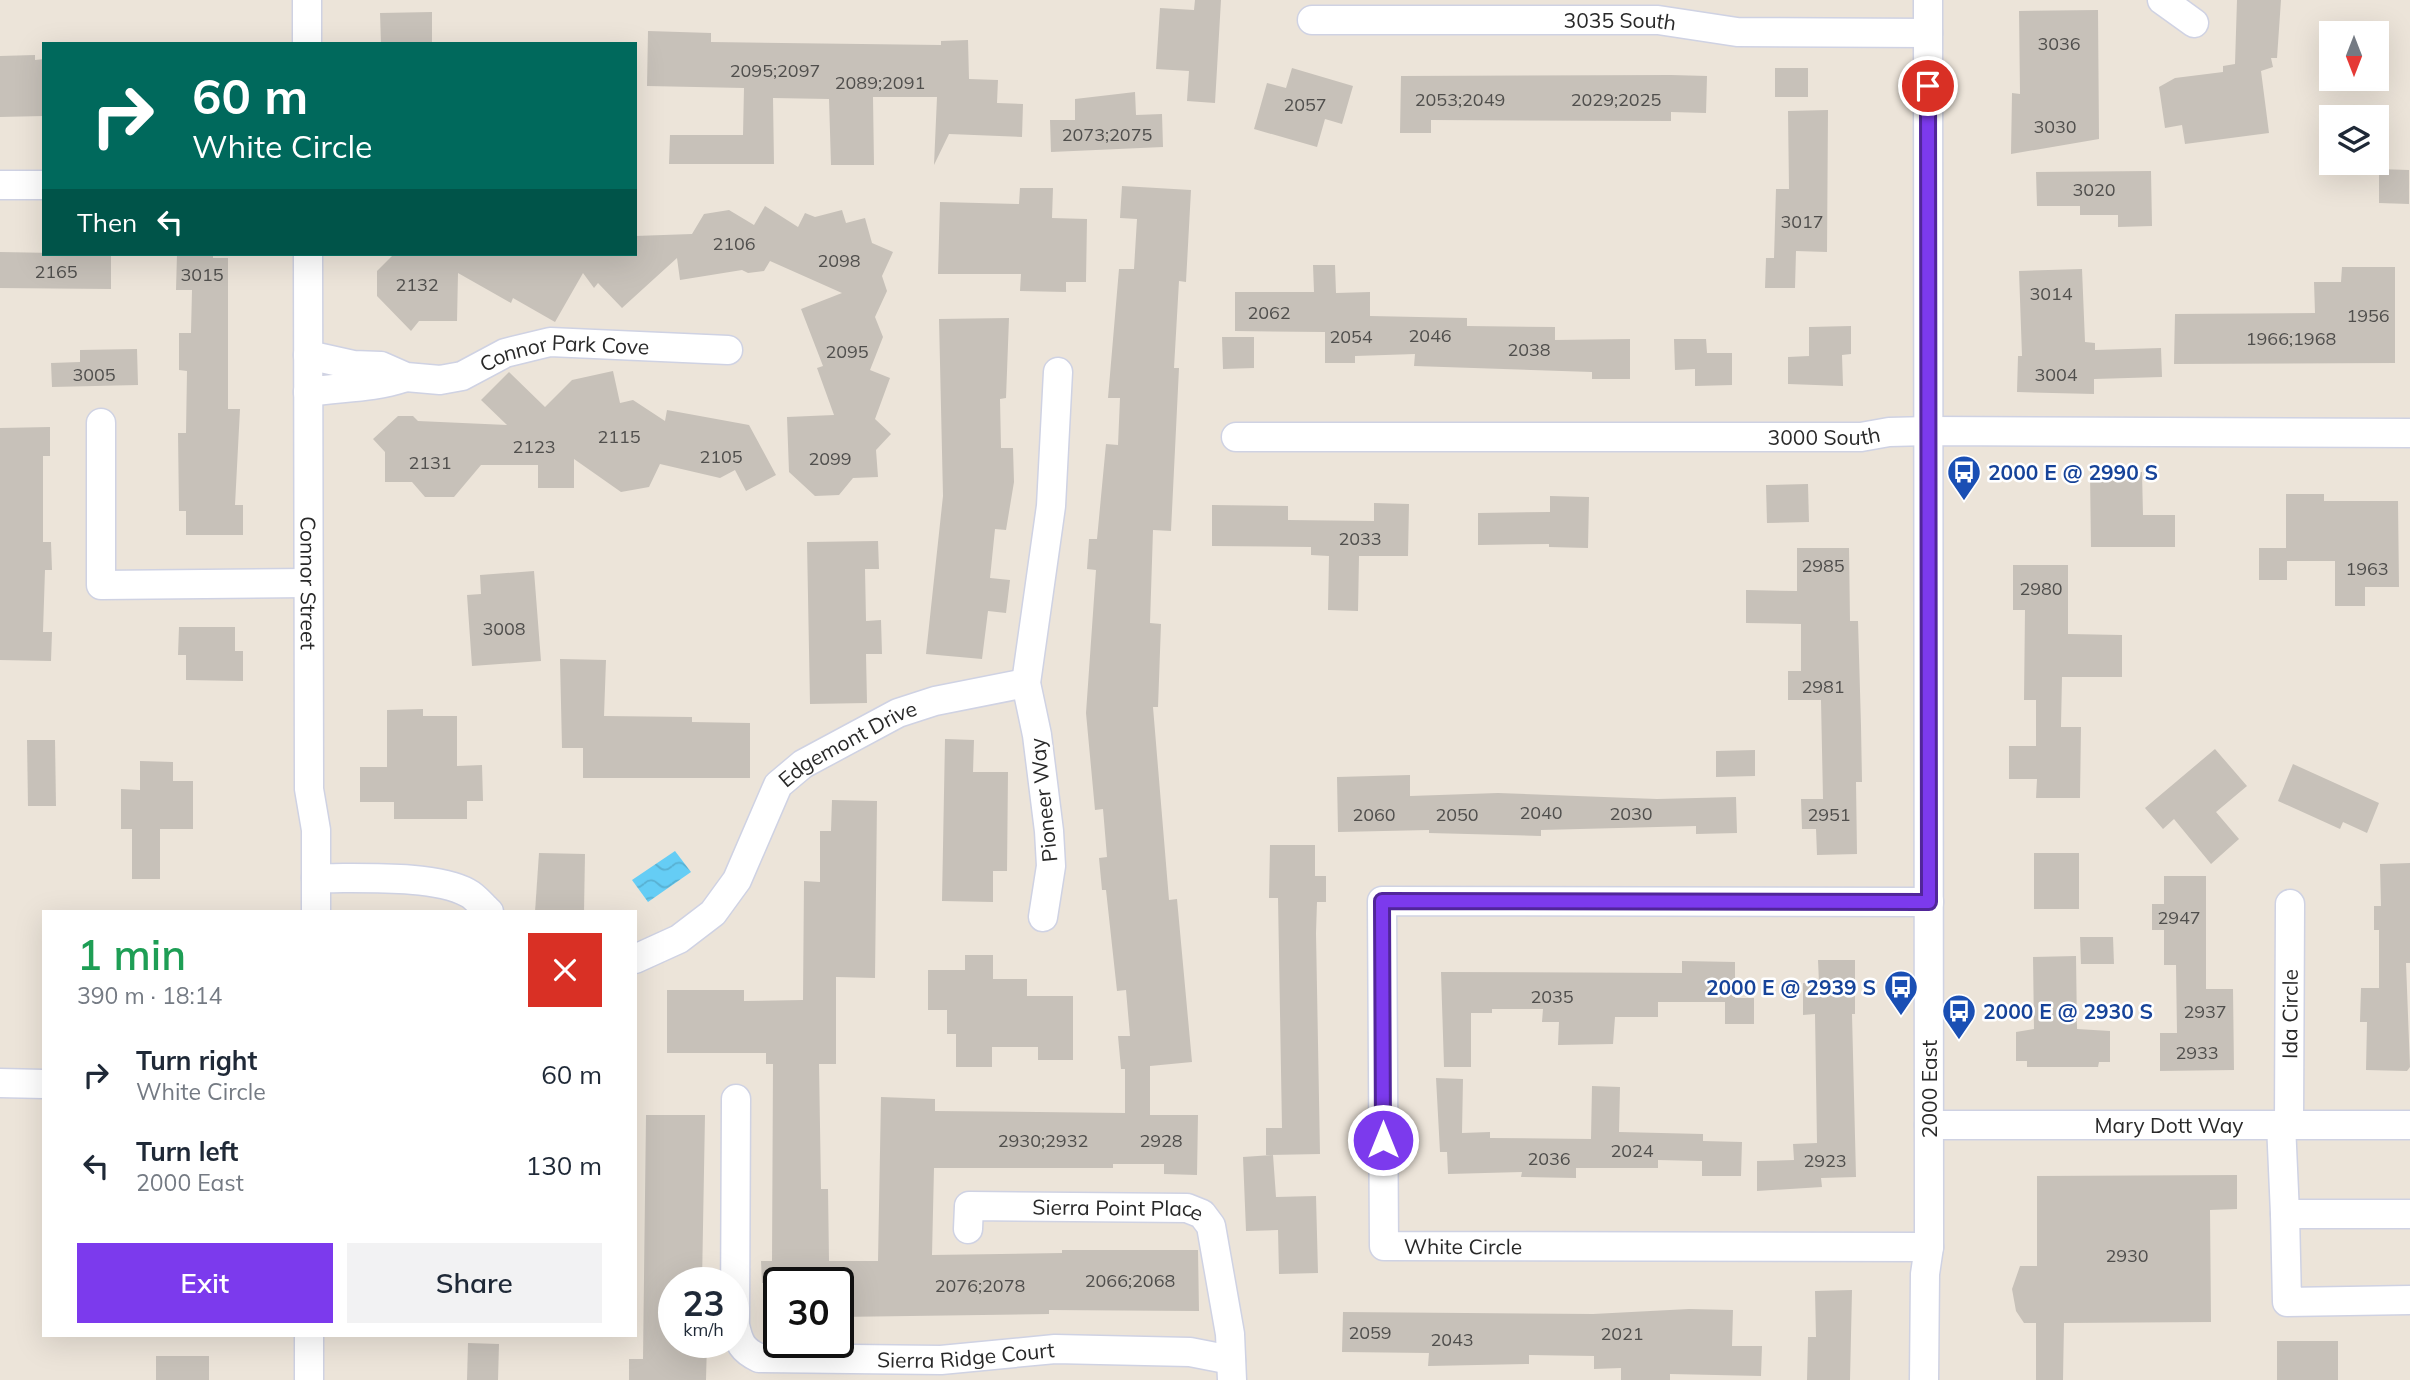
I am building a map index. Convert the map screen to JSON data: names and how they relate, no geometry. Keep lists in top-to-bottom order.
{
  "streets": {
    "street": [
      "3035 South",
      "Connor Park Cove",
      "3000 South",
      "Connor Street",
      "Edgemont Drive",
      "Pioneer Way",
      "Ida Circle",
      "2000 East",
      "Mary Dott Way",
      "Sierra Point Place",
      "White Circle",
      "Sierra Ridge Court"
    ]
  },
  "crossings": [
    ["3035 South", "2000 East"],
    ["Connor Park Cove", "Connor Street"],
    ["3000 South", "2000 East"],
    ["Edgemont Drive", "Pioneer Way"],
    ["Ida Circle", "Mary Dott Way"],
    ["2000 East", "Mary Dott Way"],
    ["2000 East", "White Circle"],
    ["Sierra Point Place", "Sierra Ridge Court"]
  ],
  "places": {
    "bus stop": ["2000 E @ 2990 S", "2000 E @ 2939 S", "2000 E @ 2930 S"]
  },
  "house_numbers": [
    "3036",
    "2095;2097",
    "2089;2091",
    "2053;2049",
    "2029;2025",
    "2057",
    "3030",
    "2073;2075",
    "3020",
    "3017",
    "2106",
    "2098",
    "2165",
    "3015",
    "2132",
    "3014",
    "2062",
    "1956",
    "2046",
    "2054",
    "1966;1968",
    "2038",
    "2095",
    "3005",
    "3004",
    "2115",
    "2123",
    "2105",
    "2099",
    "2131",
    "2033",
    "2985",
    "1963",
    "2980",
    "3008",
    "2981",
    "2040",
    "2030",
    "2060",
    "2050",
    "2951",
    "2947",
    "2035",
    "2937",
    "2933",
    "2930;2932",
    "2928",
    "2024",
    "2036",
    "2923",
    "2930",
    "2066;2068",
    "2076;2078",
    "2059",
    "2021",
    "2043"
  ],
  "north": "bottom",
  "page": {
    "turn": ["60 m", "White Circle"],
    "then": "Then",
    "heading": ["1 min", "390 m · 18:14"],
    "list": [
      {
        "name": "Turn right",
        "note": "White Circle",
        "value": "60 m"
      },
      {
        "name": "Turn left",
        "note": "2000 East",
        "value": "130 m"
      }
    ],
    "buttons": ["Exit", "Share"],
    "speed": "23 km/h",
    "limit": "30"
  }
}
